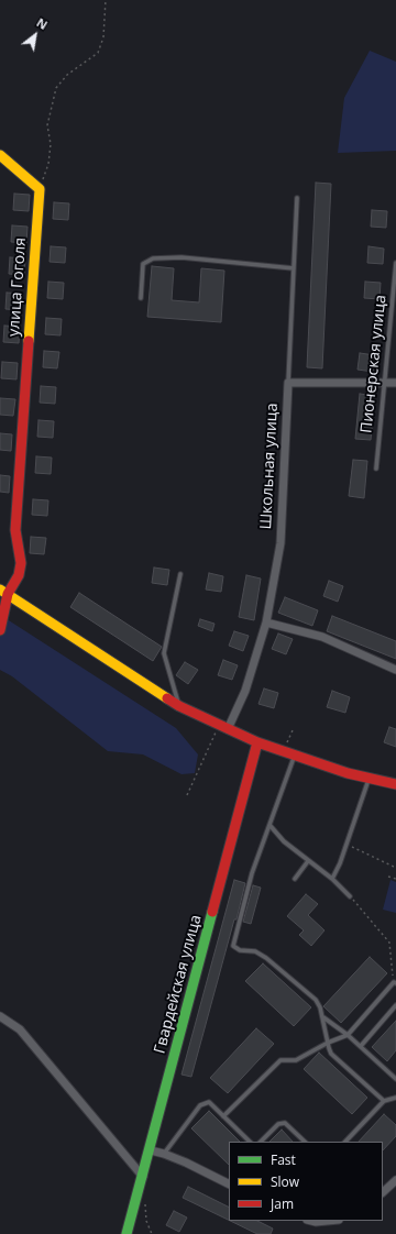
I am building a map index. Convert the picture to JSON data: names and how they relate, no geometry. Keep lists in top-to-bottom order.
{
  "streets": {
    "street": ["улица Гоголя", "Школьная улица", "Гвардейская улица"],
    "lane": ["Пионерская улица"]
  },
  "legend": ["Fast", "Slow", "Jam"],
  "north": "top right"
}
